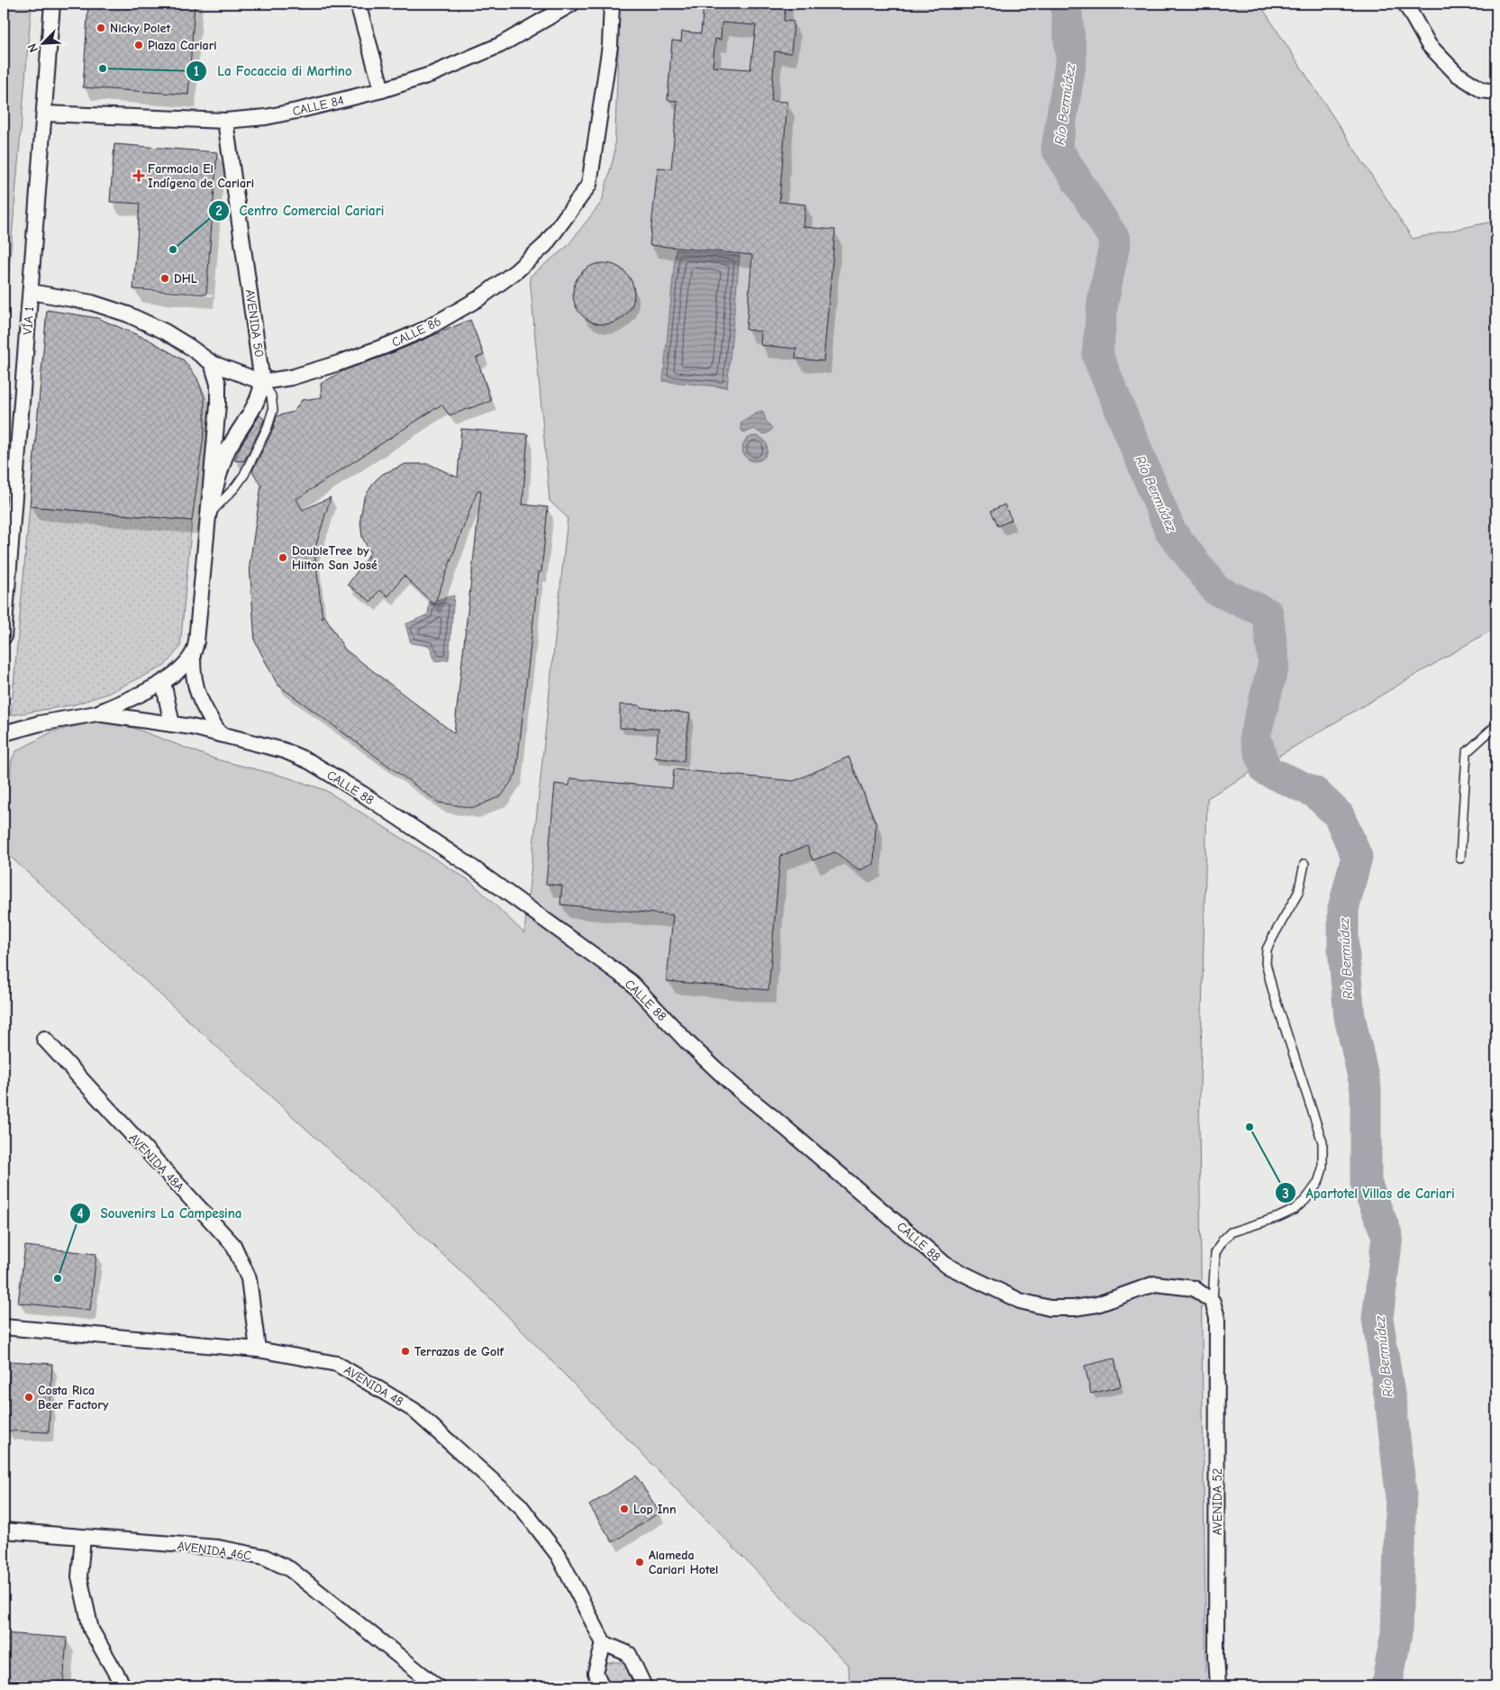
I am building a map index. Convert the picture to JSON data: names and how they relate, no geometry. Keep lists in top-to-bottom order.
{
  "streets": {
    "street": [
      "CALLE 84",
      "VÍA 1",
      "AVENIDA 50",
      "CALLE 86",
      "CALLE 88",
      "AVENIDA 48A",
      "AVENIDA 48",
      "AVENIDA 52",
      "AVENIDA 46C"
    ]
  },
  "crossings": [
    ["CALLE 84", "VÍA 1"],
    ["CALLE 84", "AVENIDA 50"],
    ["VÍA 1", "CALLE 86"],
    ["AVENIDA 50", "CALLE 86"],
    ["AVENIDA 50", "CALLE 88"],
    ["CALLE 88", "AVENIDA 52"],
    ["AVENIDA 48A", "AVENIDA 48"]
  ],
  "water": ["Río Bermúdez"],
  "places": {
    "other": [
      "Nicky Polet",
      "Plaza Cariari",
      "La Focaccia di Martino",
      "Centro Comercial Cariari",
      "DHL",
      "DoubleTree by Hilton San José",
      "Apartotel Villas de Cariari",
      "Souvenirs La Campesina",
      "Terrazas de Golf",
      "Costa Rica Beer Factory",
      "Lop Inn",
      "Alameda Cariari Hotel"
    ],
    "health": ["Farmacia El Indígena de Cariari"]
  },
  "north": "bottom left"
}
